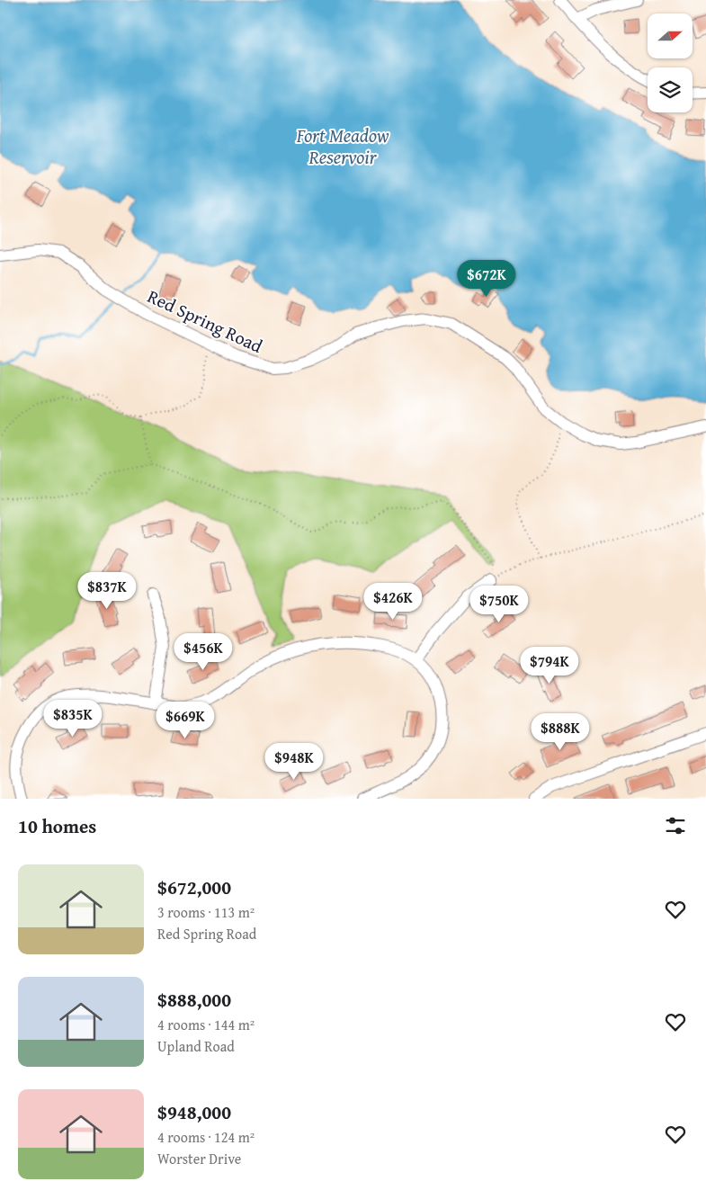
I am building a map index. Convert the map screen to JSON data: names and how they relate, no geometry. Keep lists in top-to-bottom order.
{
  "streets": {
    "street": ["Red Spring Road"]
  },
  "water": ["Fort Meadow Reservoir"],
  "north": "right",
  "page": {
    "price": [
      "$672K",
      "$837K",
      "$426K",
      "$750K",
      "$456K",
      "$794K",
      "$835K",
      "$669K",
      "$888K",
      "$948K"
    ],
    "heading": "10 homes",
    "list": [
      {
        "name": "$672,000",
        "note": "3 rooms · 113 m² · Red Spring Road"
      },
      {
        "name": "$888,000",
        "note": "4 rooms · 144 m² · Upland Road"
      },
      {
        "name": "$948,000",
        "note": "4 rooms · 124 m² · Worster Drive"
      }
    ]
  }
}
